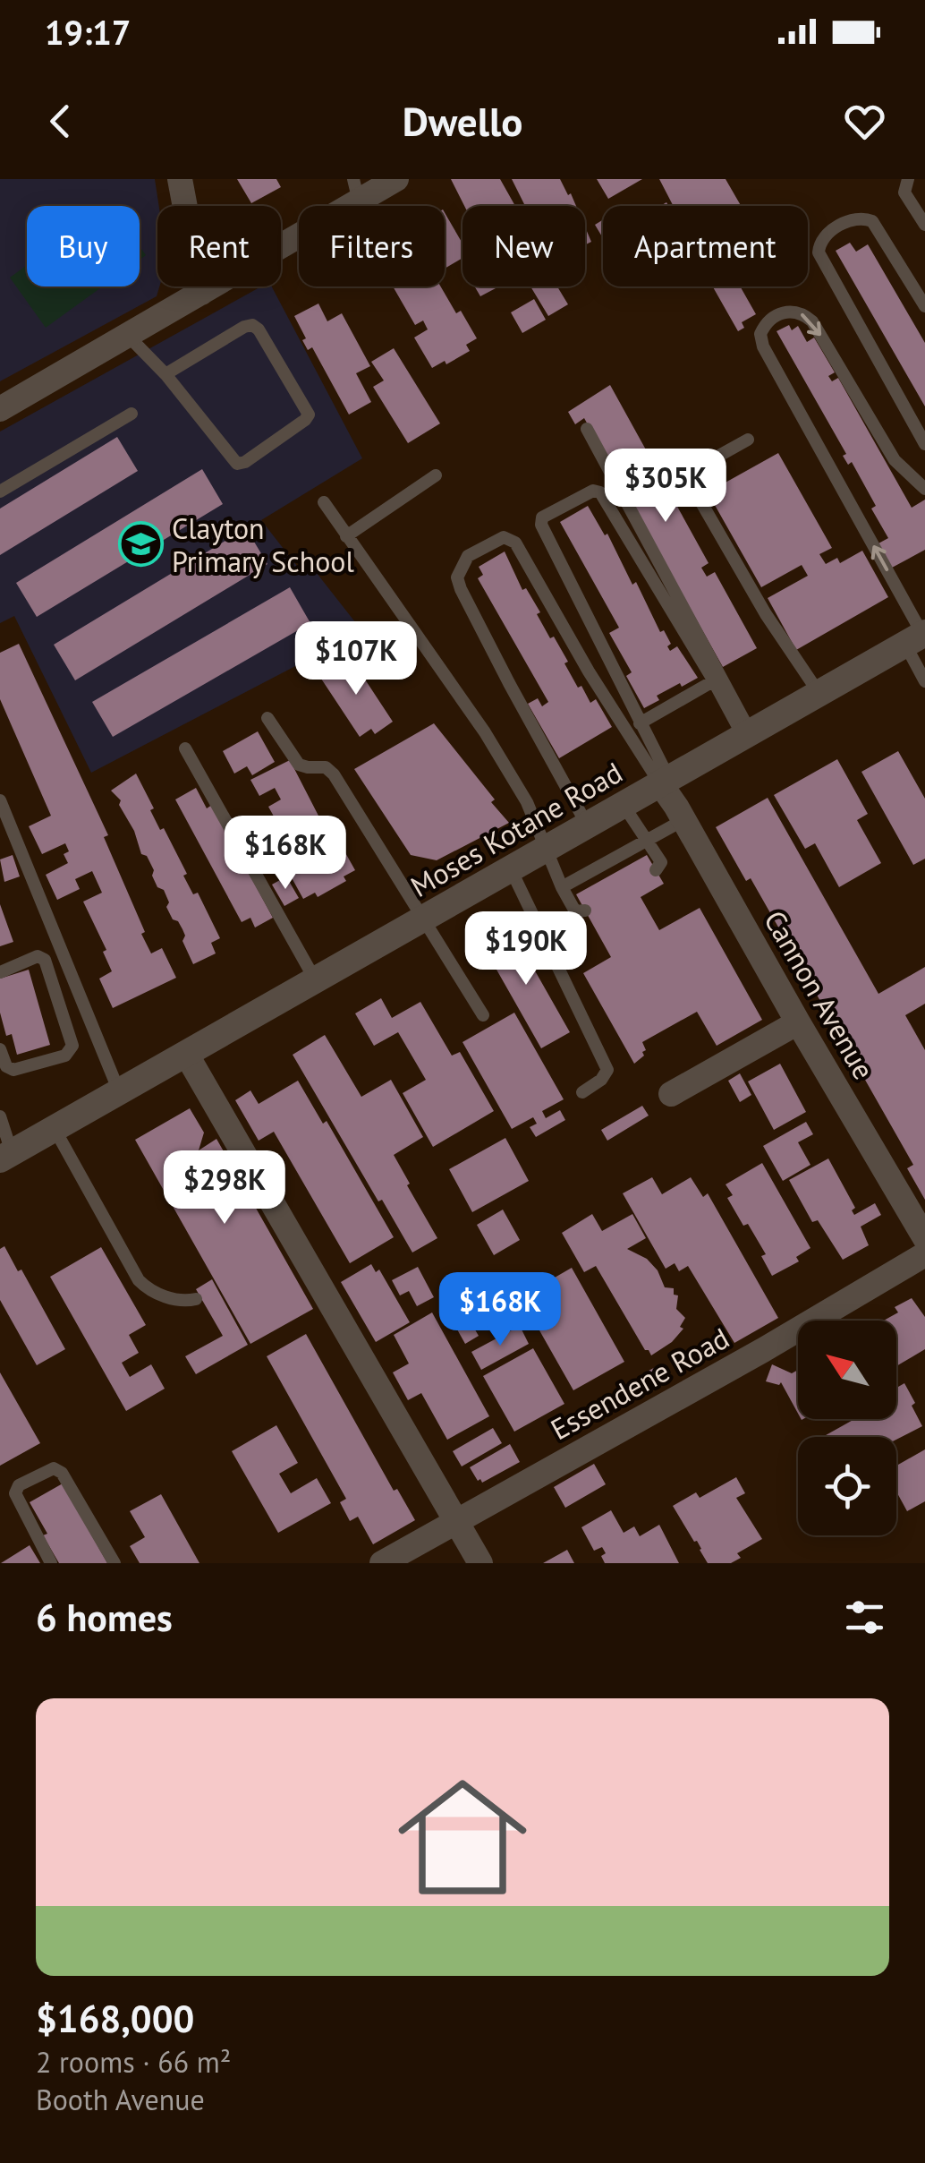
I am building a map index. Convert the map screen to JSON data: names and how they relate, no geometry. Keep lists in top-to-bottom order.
{
  "streets": {
    "street": ["Moses Kotane Road", "Cannon Avenue", "Essendene Road"]
  },
  "crossings": [
    ["Moses Kotane Road", "Cannon Avenue"]
  ],
  "places": {
    "school or university": ["Clayton Primary School"]
  },
  "north": "top left",
  "page": {
    "status": "19:17",
    "header": "Dwello",
    "chip": [
      "Buy",
      "Rent",
      "Filters",
      "New",
      "Apartment"
    ],
    "price": [
      "$305K",
      "$107K",
      "$168K",
      "$190K",
      "$298K",
      "$168K"
    ],
    "heading": "6 homes",
    "list": [
      {
        "name": "$168,000",
        "note": "2 rooms · 66 m² · Booth Avenue"
      }
    ]
  }
}
